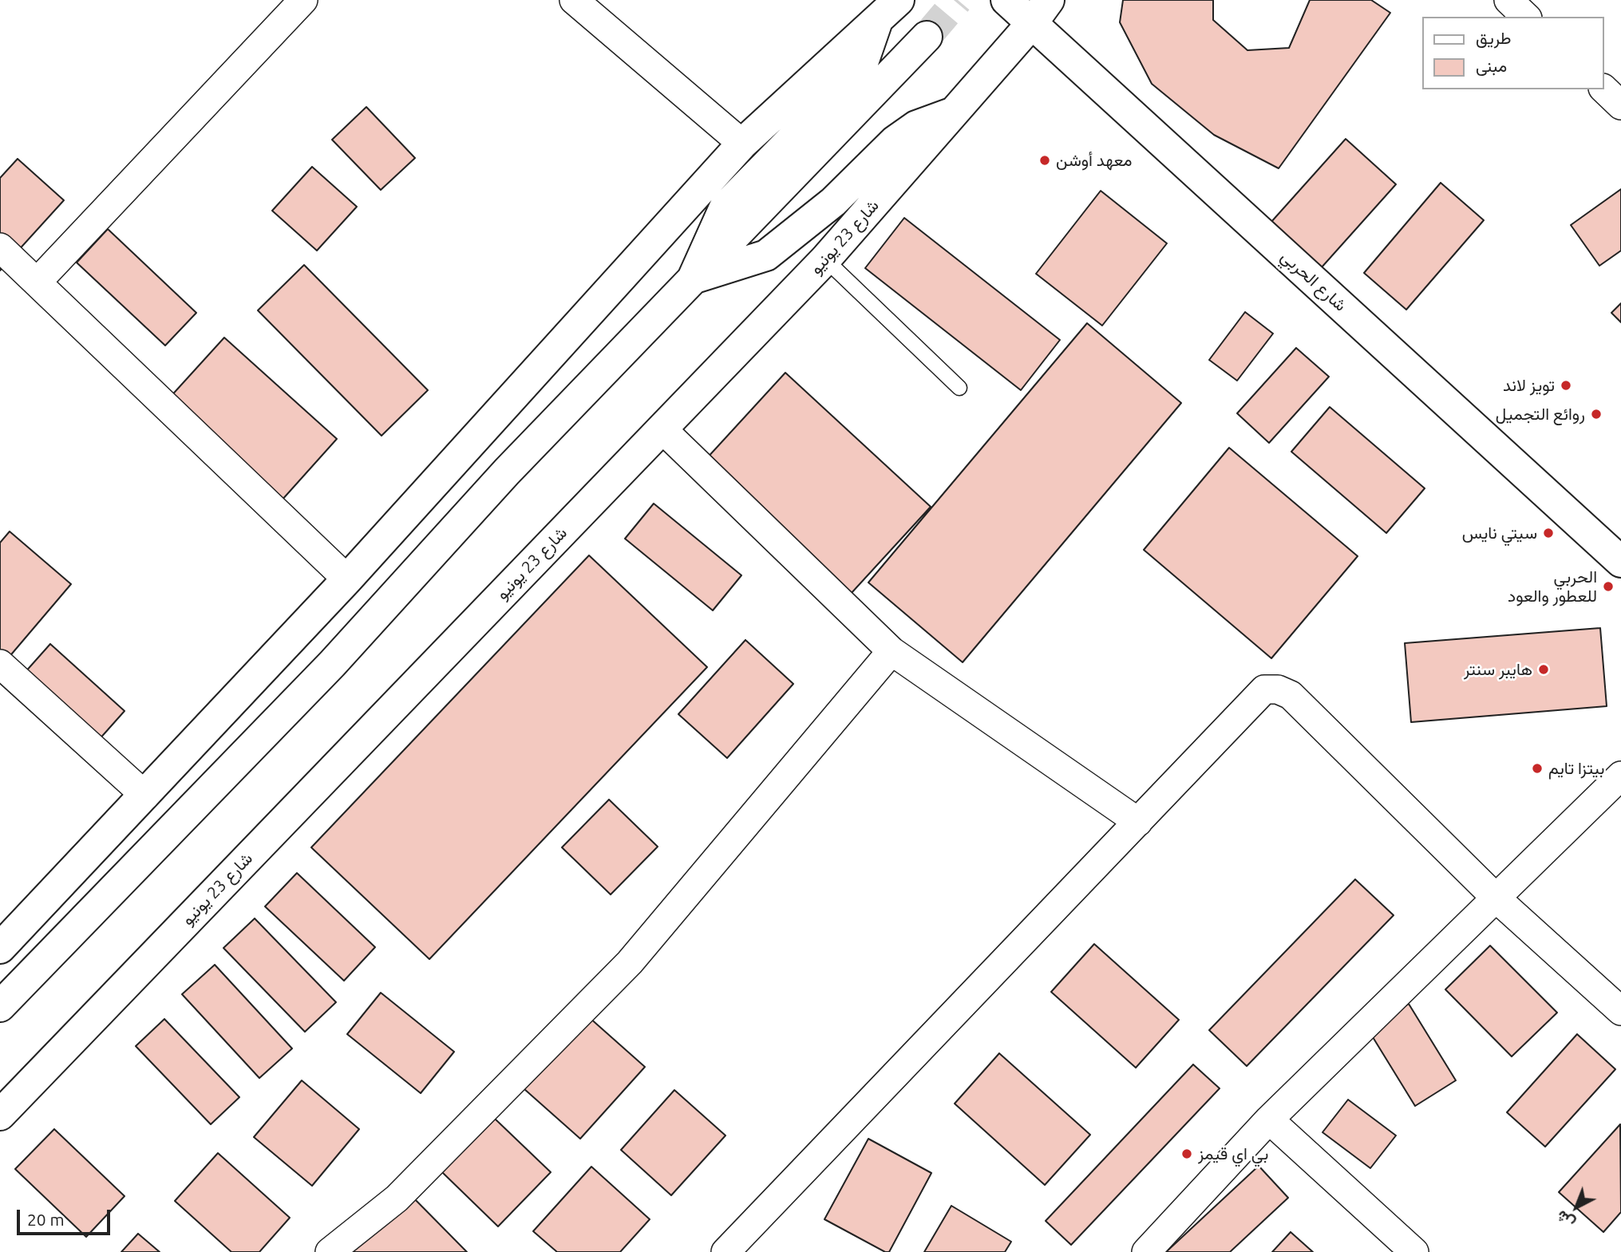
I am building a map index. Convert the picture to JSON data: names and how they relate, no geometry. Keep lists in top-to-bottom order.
{
  "streets": {
    "street": ["شارع 23 يونيو", "شارع الحربي"]
  },
  "crossings": [
    ["شارع 23 يونيو", "شارع الحربي"]
  ],
  "places": [
    "معهد أوشن",
    "تويز لاند",
    "روائع التجميل",
    "سيتي نايس",
    "الحربي للعطور والعود",
    "هايبر سنتر",
    "بيتزا تايم",
    "بي اي قيمز"
  ],
  "legend": ["طريق", "مبنى"],
  "scale_bar": "20 m",
  "north": "bottom left"
}
